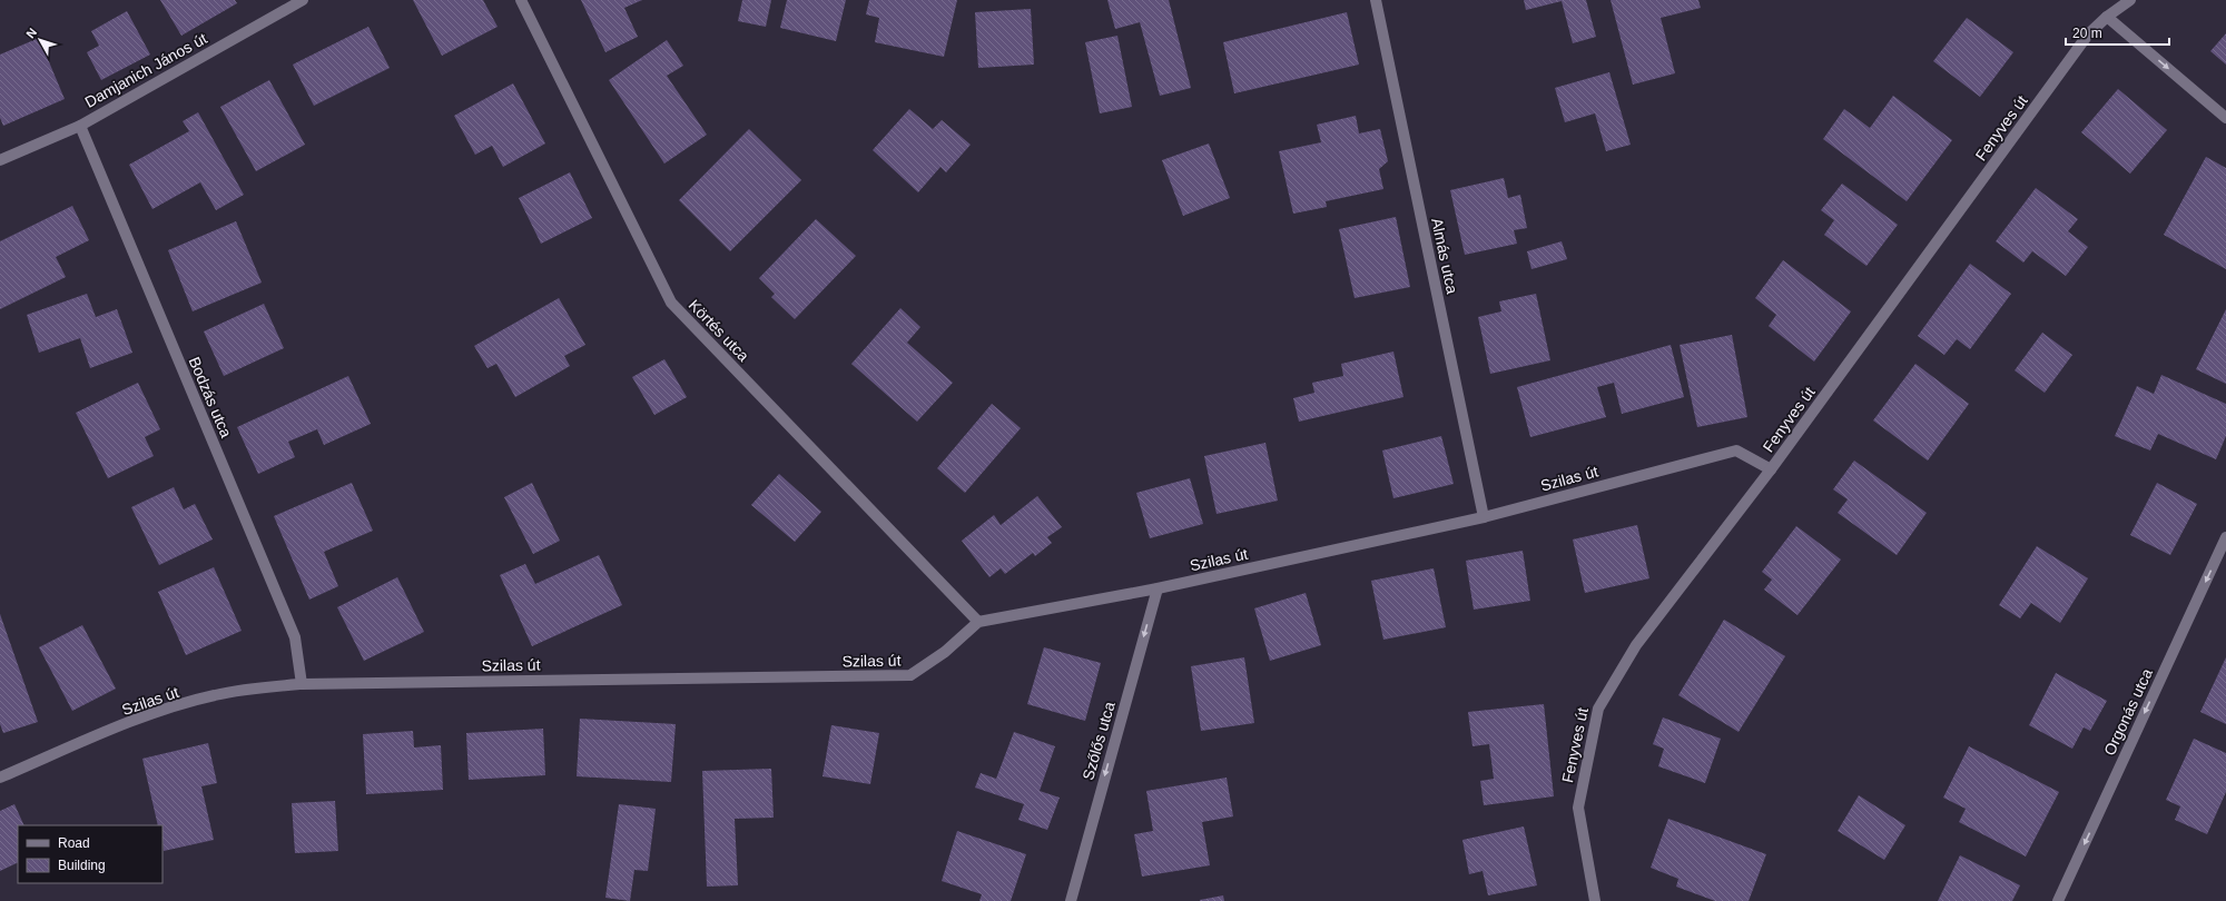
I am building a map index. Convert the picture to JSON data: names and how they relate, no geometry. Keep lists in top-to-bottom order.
{
  "streets": {
    "street": [
      "Damjanich János út",
      "Fenyves út",
      "Almás utca",
      "Körtés utca",
      "Bodzás utca",
      "Szilas út",
      "Orgonás utca",
      "Szőlős utca"
    ]
  },
  "crossings": [
    ["Damjanich János út", "Bodzás utca"],
    ["Fenyves út", "Szilas út"],
    ["Almás utca", "Szilas út"],
    ["Körtés utca", "Szilas út"],
    ["Bodzás utca", "Szilas út"],
    ["Szilas út", "Szőlős utca"]
  ],
  "one_way": ["Orgonás utca", "Szőlős utca"],
  "legend": ["Road", "Building"],
  "scale_bar": "20 m",
  "north": "top left"
}
